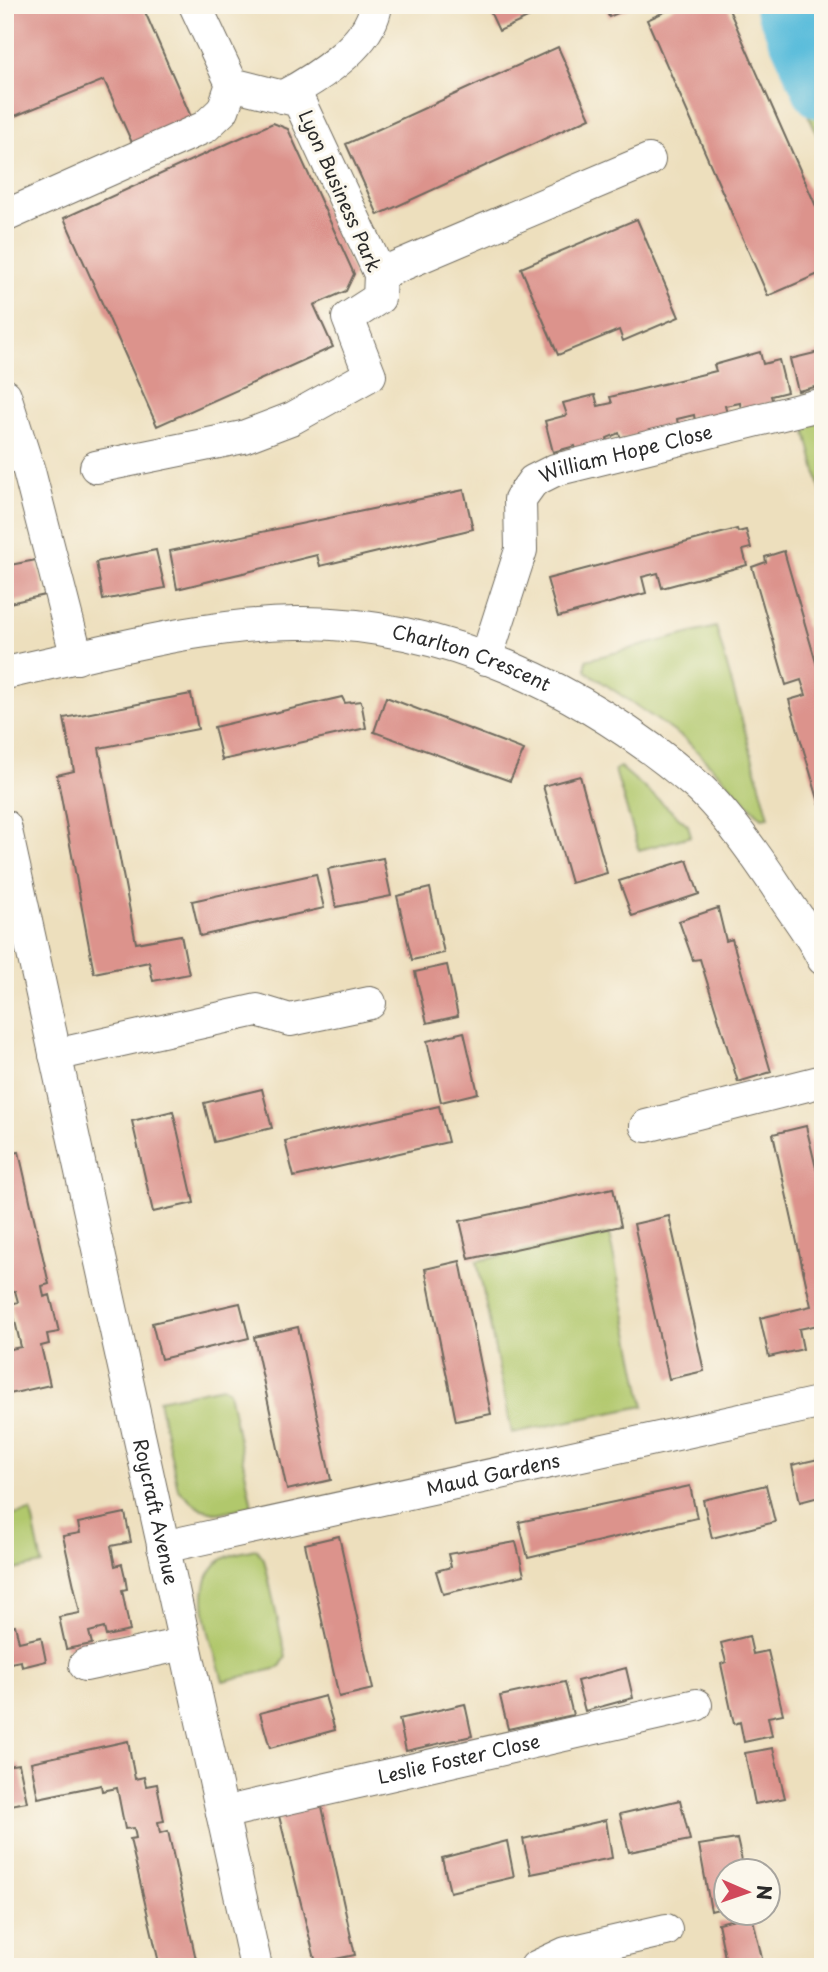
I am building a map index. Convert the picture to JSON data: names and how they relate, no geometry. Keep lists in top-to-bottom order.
{
  "streets": {
    "street": [
      "Lyon Business Park",
      "William Hope Close",
      "Charlton Crescent",
      "Maud Gardens",
      "Roycraft Avenue",
      "Leslie Foster Close"
    ]
  },
  "crossings": [
    ["William Hope Close", "Charlton Crescent"],
    ["Maud Gardens", "Roycraft Avenue"],
    ["Roycraft Avenue", "Leslie Foster Close"]
  ],
  "north": "right"
}
